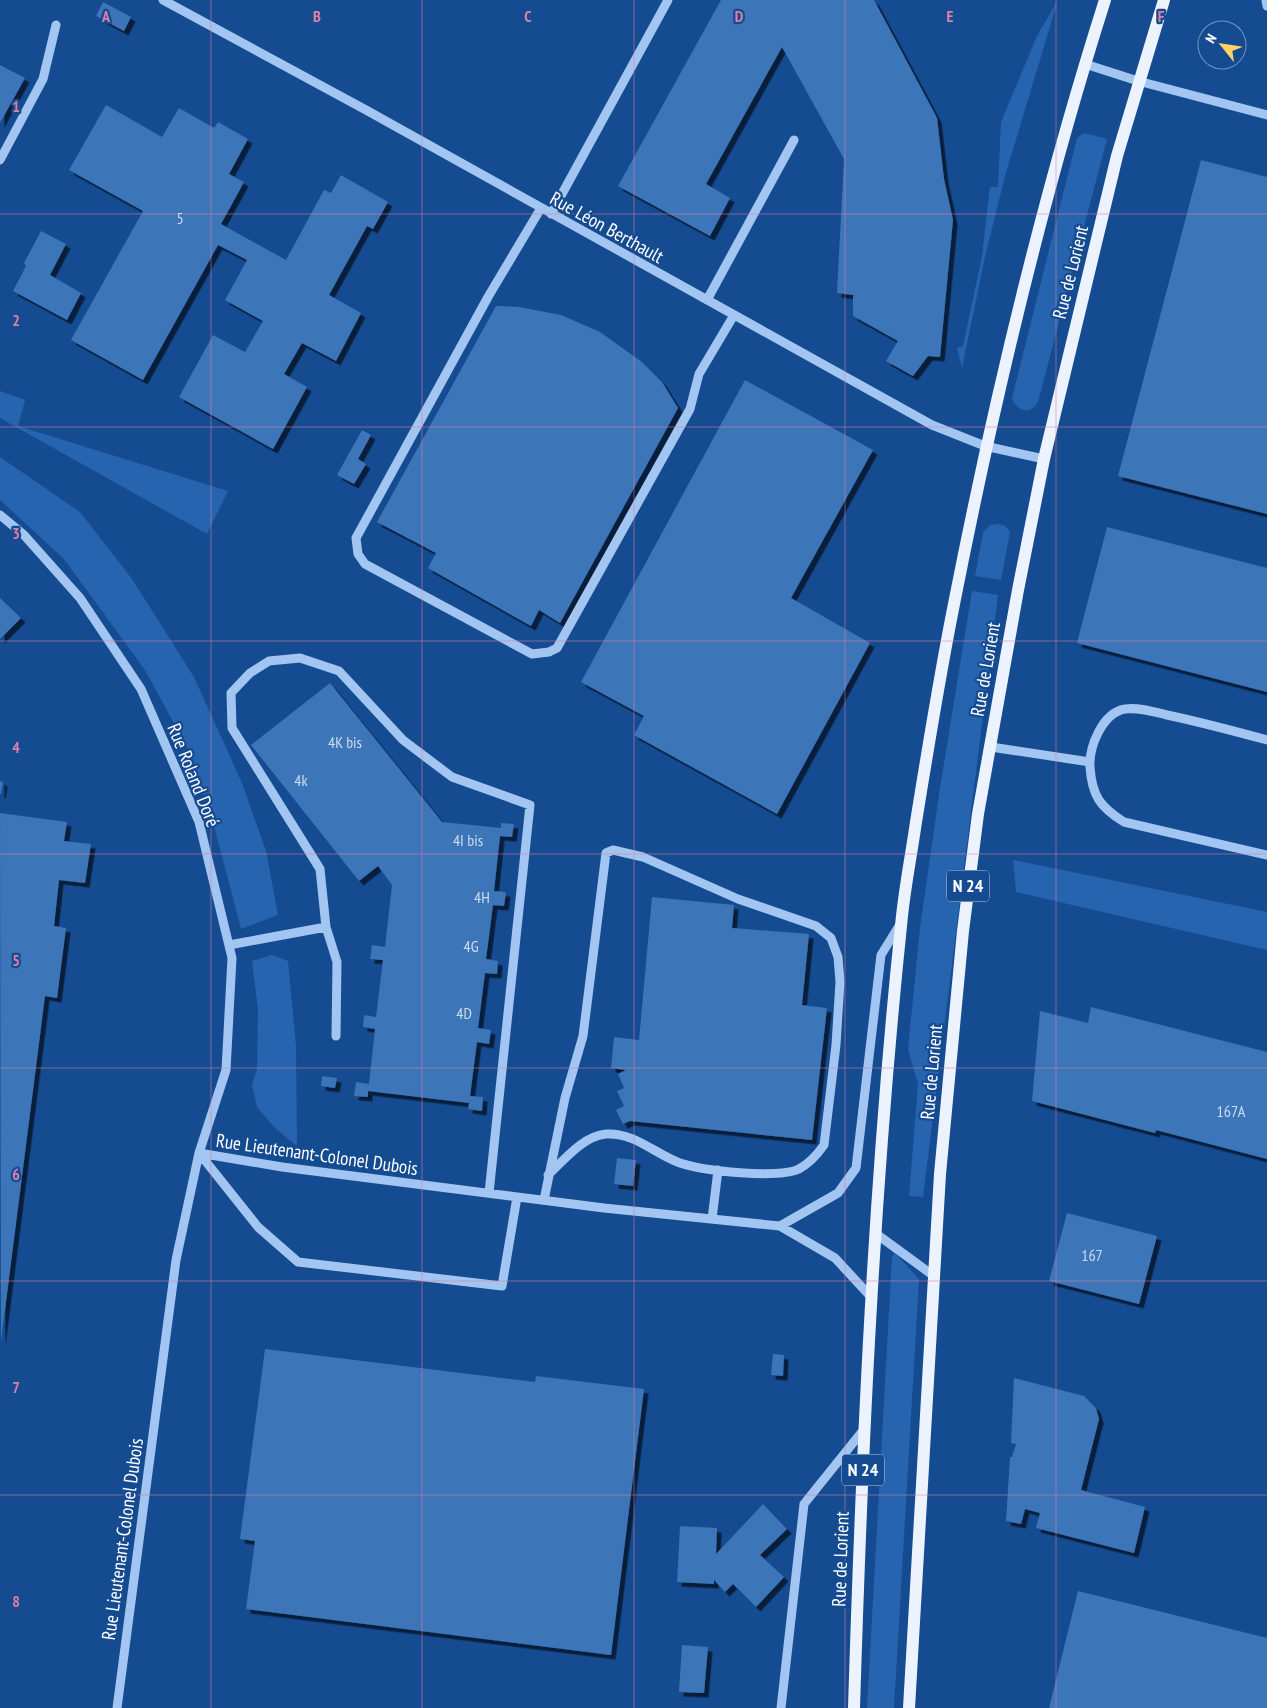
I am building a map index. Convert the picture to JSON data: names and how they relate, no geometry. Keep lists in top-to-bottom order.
{
  "streets": {
    "main road": ["Rue de Lorient", "N 24"],
    "street": ["Rue Léon Berthault", "Rue Roland Doré", "Rue Lieutenant-Colonel Dubois"]
  },
  "crossings": [
    ["Rue Léon Berthault", "Rue de Lorient"],
    ["Rue de Lorient", "Rue Lieutenant-Colonel Dubois"],
    ["Rue Roland Doré", "Rue Lieutenant-Colonel Dubois"]
  ],
  "house_numbers": [
    "5",
    "4K bis",
    "4k",
    "4I bis",
    "4H",
    "4G",
    "4D",
    "167A",
    "167"
  ],
  "north": "top left",
  "grid": {
    "columns": [
      "A",
      "B",
      "C",
      "D",
      "E",
      "F"
    ],
    "rows": [
      "1",
      "2",
      "3",
      "4",
      "5",
      "6",
      "7",
      "8"
    ]
  }
}
